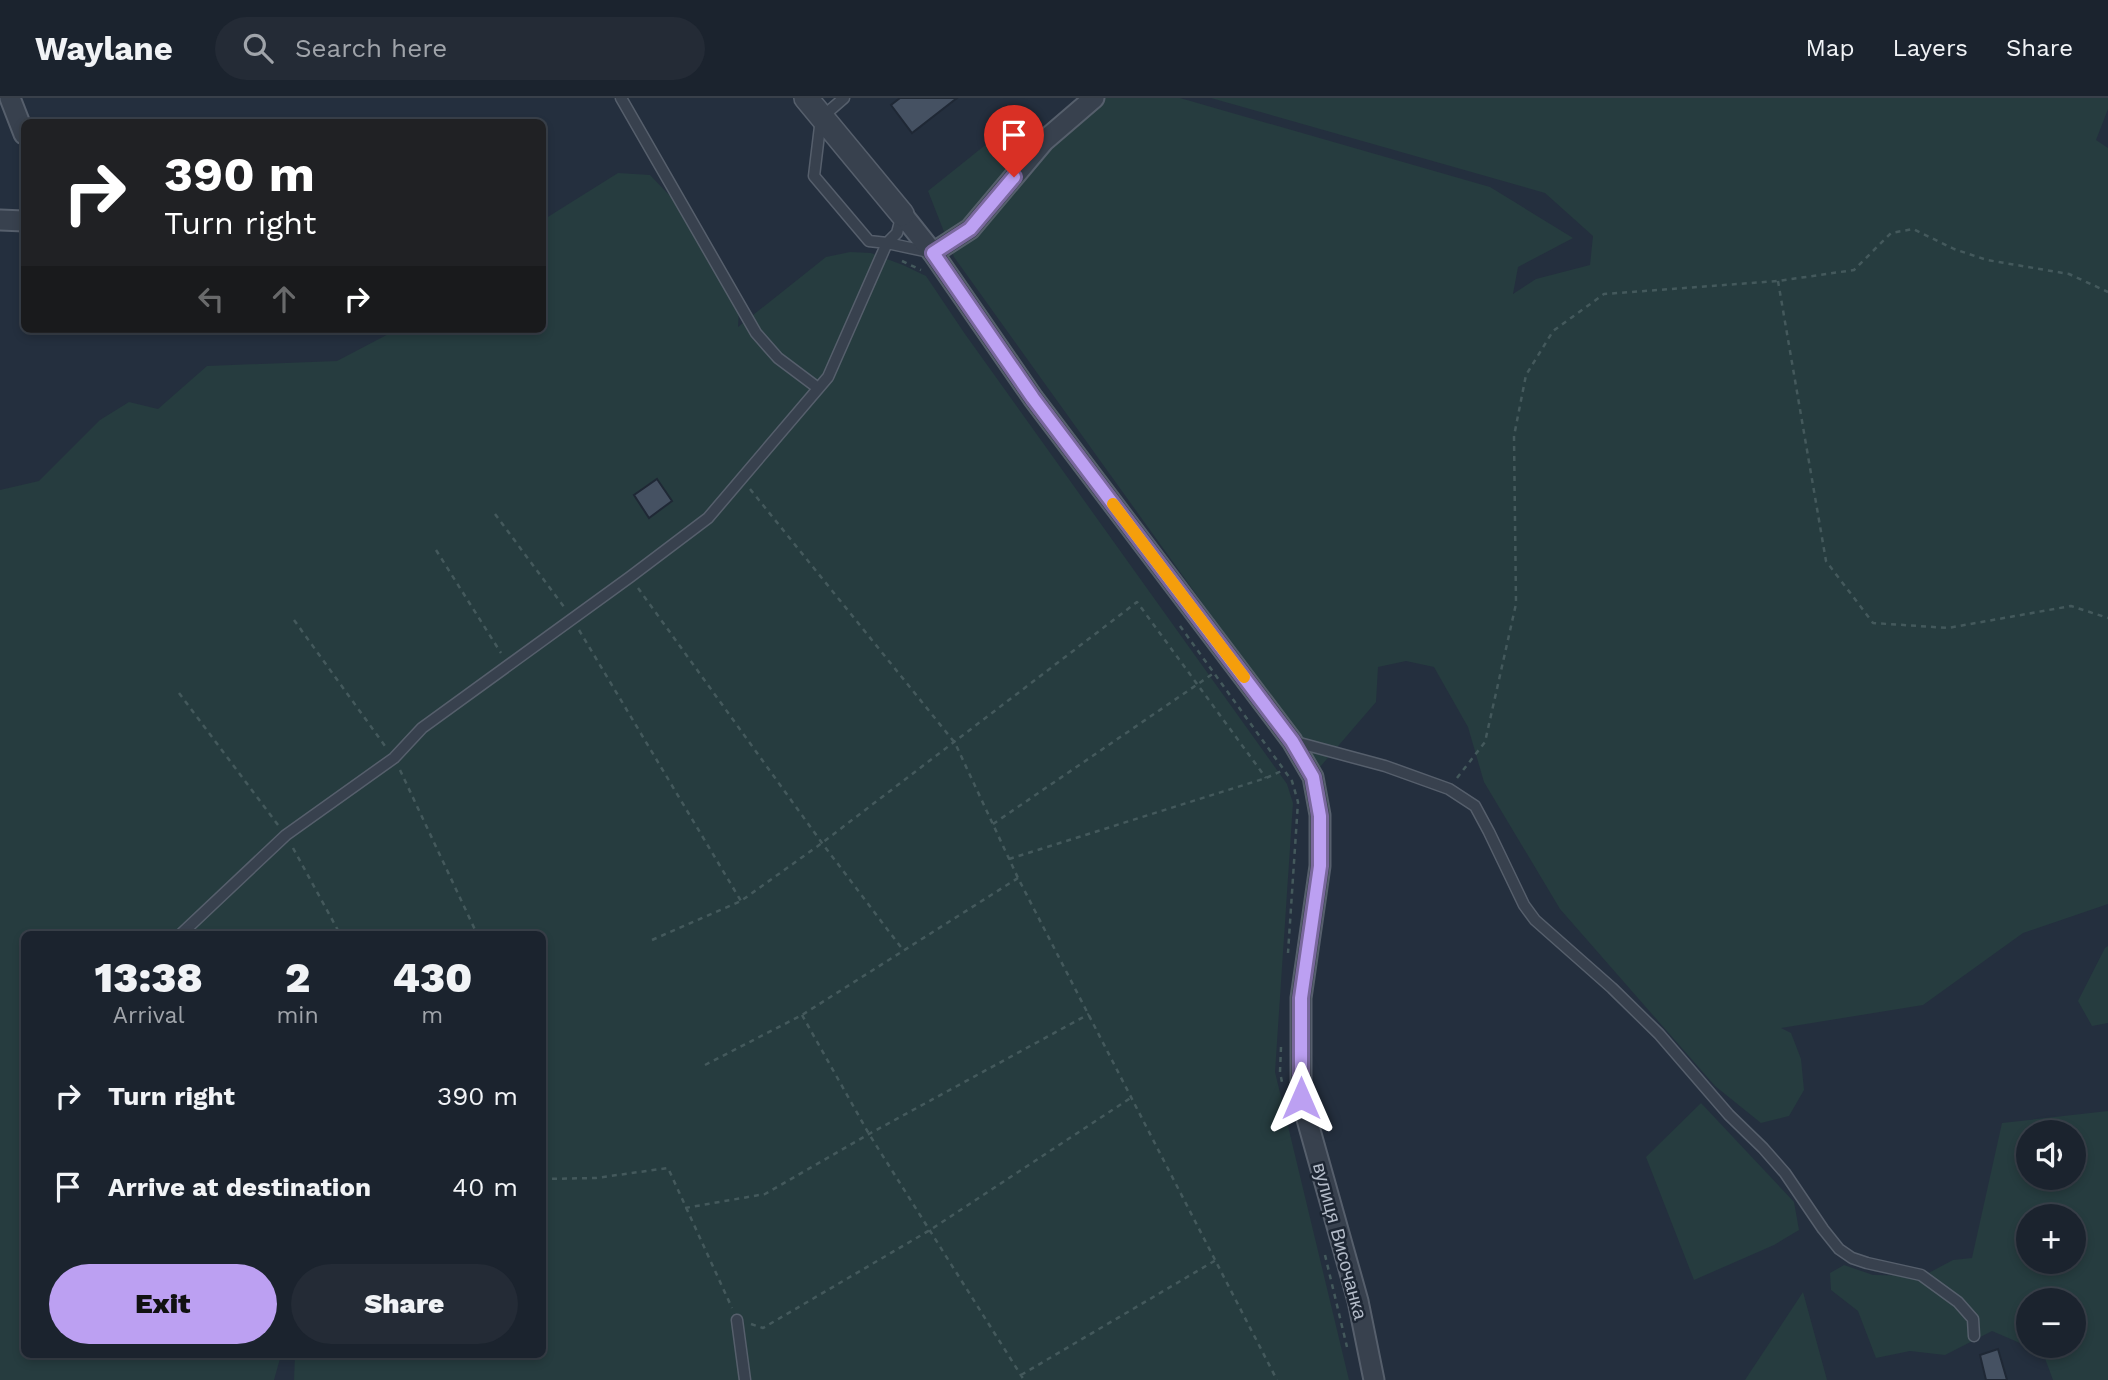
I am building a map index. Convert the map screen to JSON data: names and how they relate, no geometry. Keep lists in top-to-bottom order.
{
  "streets": {
    "street": ["вулиця Височанка"]
  },
  "page": {
    "header": "Waylane",
    "search": "Search here",
    "nav": ["Map", "Layers", "Share"],
    "turn": ["390 m", "Turn right"],
    "eta": [
      "13:38",
      "Arrival",
      "2",
      "min",
      "430",
      "m"
    ],
    "list": [
      {
        "name": "Turn right",
        "value": "390 m"
      },
      {
        "name": "Arrive at destination",
        "value": "40 m"
      }
    ],
    "map_buttons": ["+", "−"],
    "buttons": ["Exit", "Share"]
  }
}
